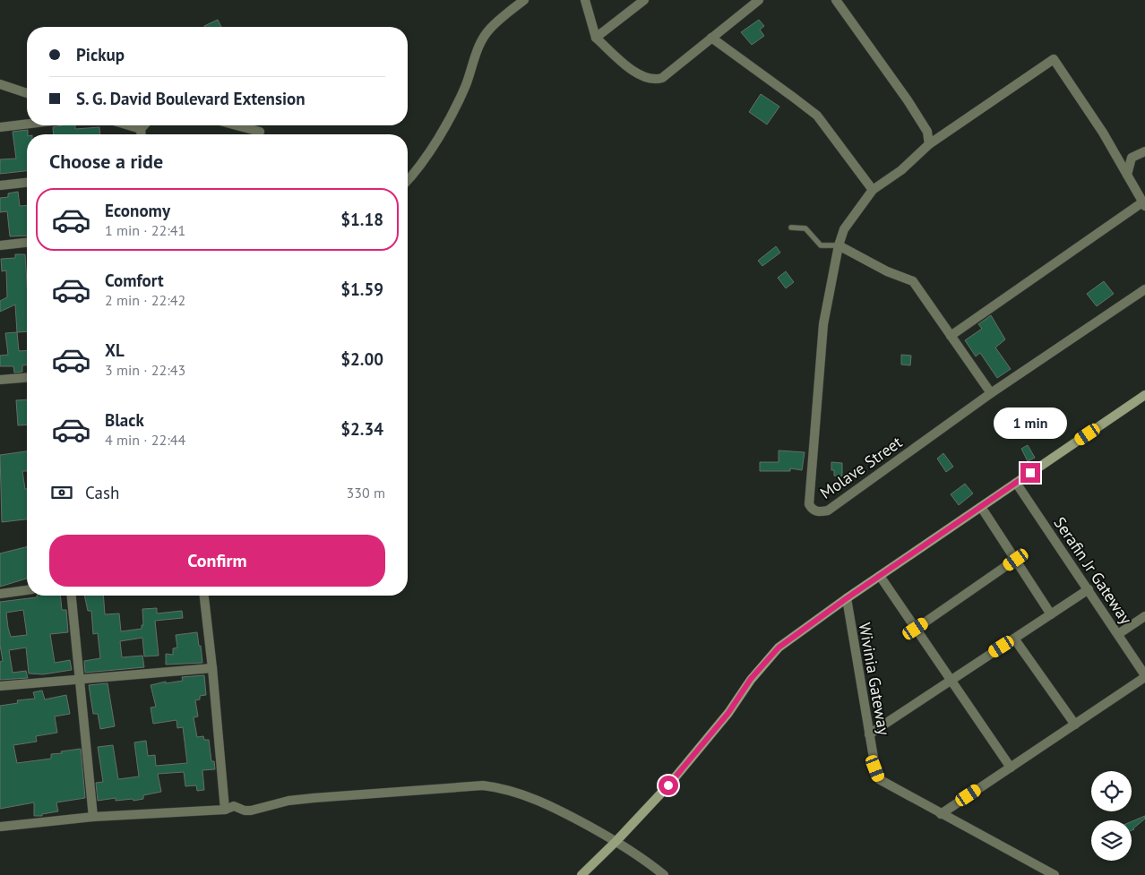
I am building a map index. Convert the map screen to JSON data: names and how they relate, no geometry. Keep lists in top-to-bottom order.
{
  "streets": {
    "street": ["Molave Street", "Serafin Jr Gateway", "Wivinia Gateway"]
  },
  "page": {
    "banner": ["Pickup", "S. G. David Boulevard Extension"],
    "heading": "Choose a ride",
    "list": [
      {
        "name": "Economy",
        "note": "1 min · 22:41",
        "value": "$1.18"
      },
      {
        "name": "Comfort",
        "note": "2 min · 22:42",
        "value": "$1.59"
      },
      {
        "name": "XL",
        "note": "3 min · 22:43",
        "value": "$2.00"
      },
      {
        "name": "Black",
        "note": "4 min · 22:44",
        "value": "$2.34"
      }
    ],
    "bubble": "1 min",
    "pay": ["Cash", "330 m"],
    "buttons": "Confirm"
  }
}
